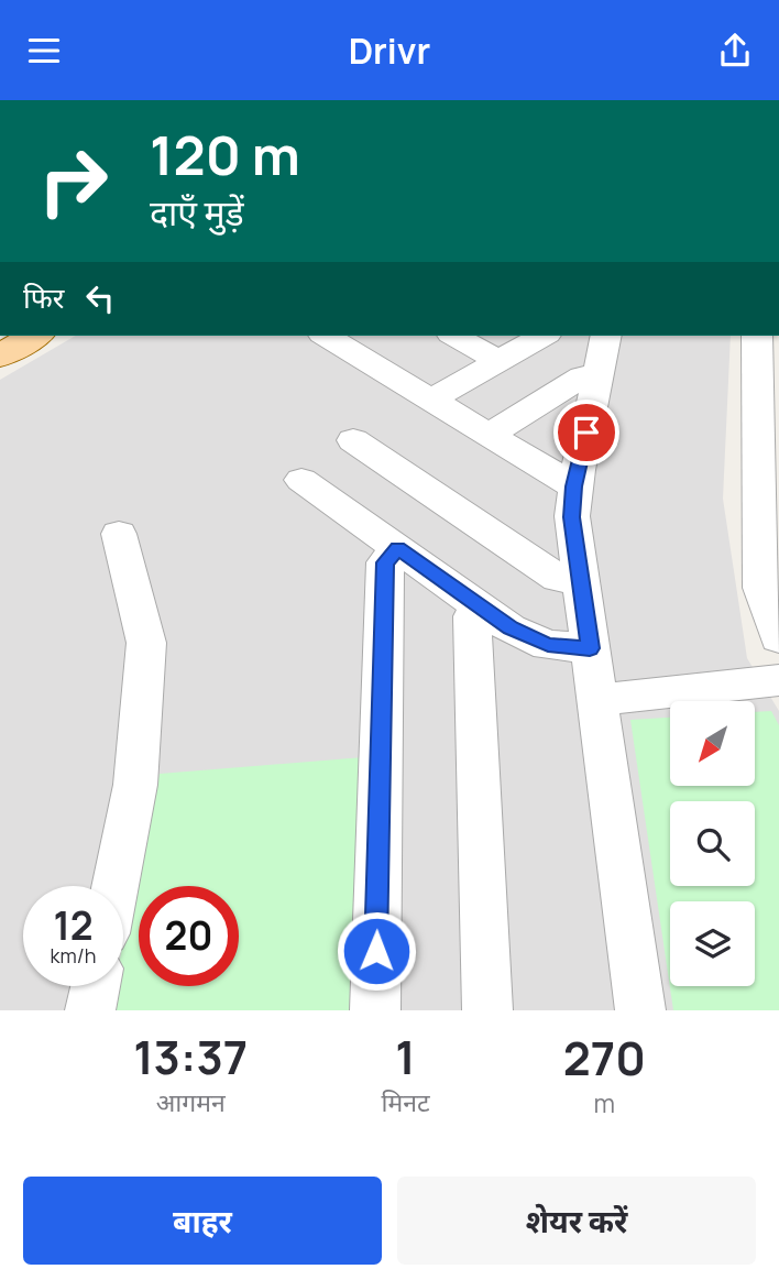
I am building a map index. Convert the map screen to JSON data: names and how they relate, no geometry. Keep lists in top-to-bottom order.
{
  "north": "bottom left",
  "page": {
    "header": "Drivr",
    "turn": ["120 m", "दाएँ मुड़ें"],
    "then": "फिर",
    "speed": "12 km/h",
    "limit": "20",
    "eta": [
      "13:37",
      "आगमन",
      "1",
      "मिनट",
      "270",
      "m"
    ],
    "buttons": ["बाहर", "शेयर करें"]
  }
}
